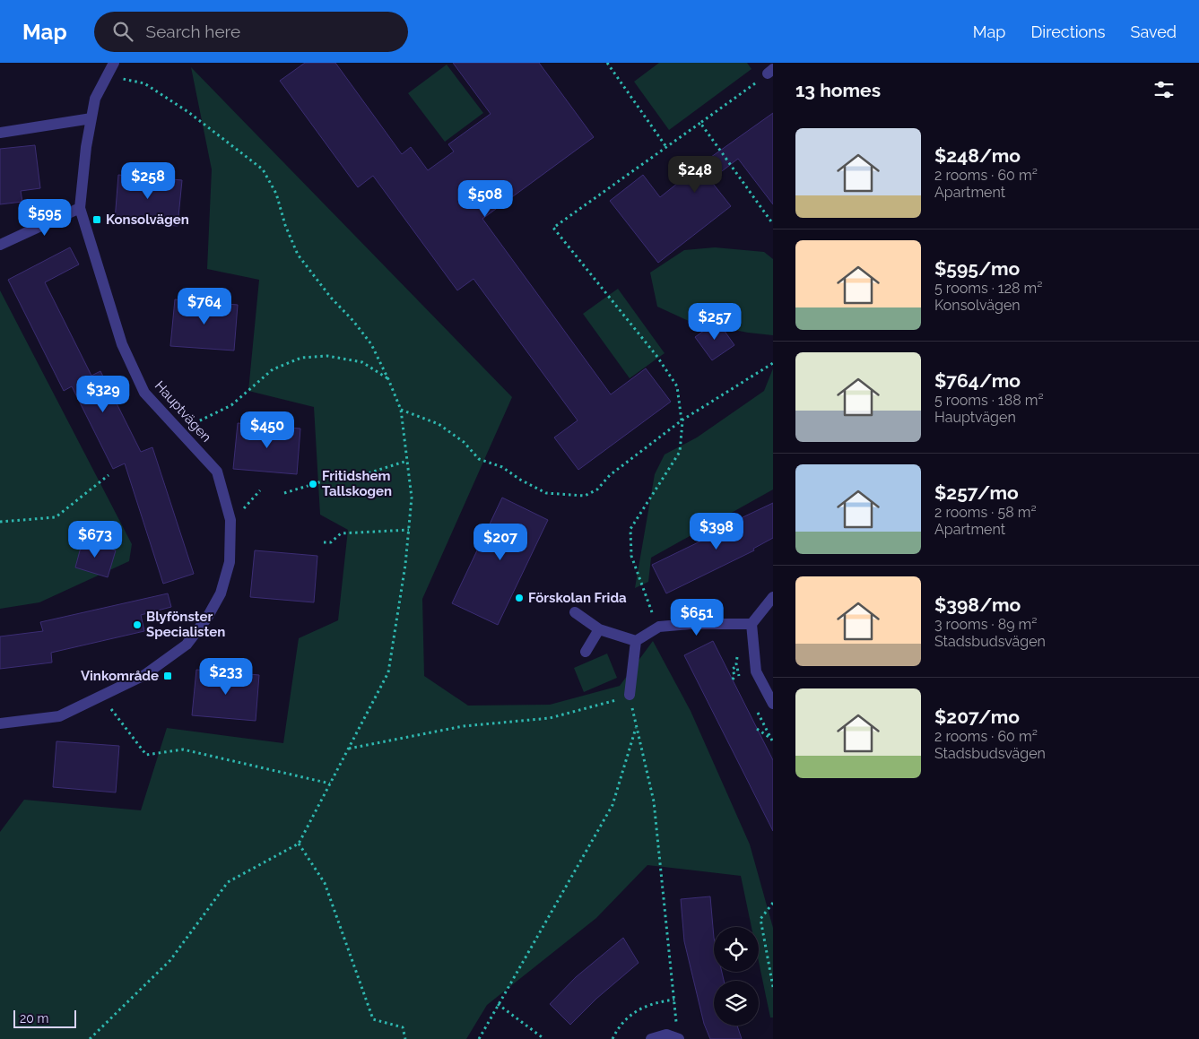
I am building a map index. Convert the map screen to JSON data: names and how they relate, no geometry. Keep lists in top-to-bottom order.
{
  "streets": {
    "street": ["Hauptvägen"]
  },
  "places": {
    "transit": ["Konsolvägen", "Vinkområde"],
    "other": ["Fritidshem Tallskogen", "Förskolan Frida", "Blyfönster Specialisten"]
  },
  "scale_bar": "20 m",
  "page": {
    "header": "Map",
    "search": "Search here",
    "nav": ["Map", "Directions", "Saved"],
    "heading": "13 homes",
    "list": [
      {
        "name": "$248/mo",
        "note": "2 rooms · 60 m² · Apartment"
      },
      {
        "name": "$595/mo",
        "note": "5 rooms · 128 m² · Konsolvägen"
      },
      {
        "name": "$764/mo",
        "note": "5 rooms · 188 m² · Hauptvägen"
      },
      {
        "name": "$257/mo",
        "note": "2 rooms · 58 m² · Apartment"
      },
      {
        "name": "$398/mo",
        "note": "3 rooms · 89 m² · Stadsbudsvägen"
      },
      {
        "name": "$207/mo",
        "note": "2 rooms · 60 m² · Stadsbudsvägen"
      }
    ],
    "price": [
      "$248",
      "$258",
      "$508",
      "$595",
      "$764",
      "$257",
      "$329",
      "$450",
      "$398",
      "$673",
      "$207",
      "$651",
      "$233"
    ],
    "scale": "20 m"
  }
}
